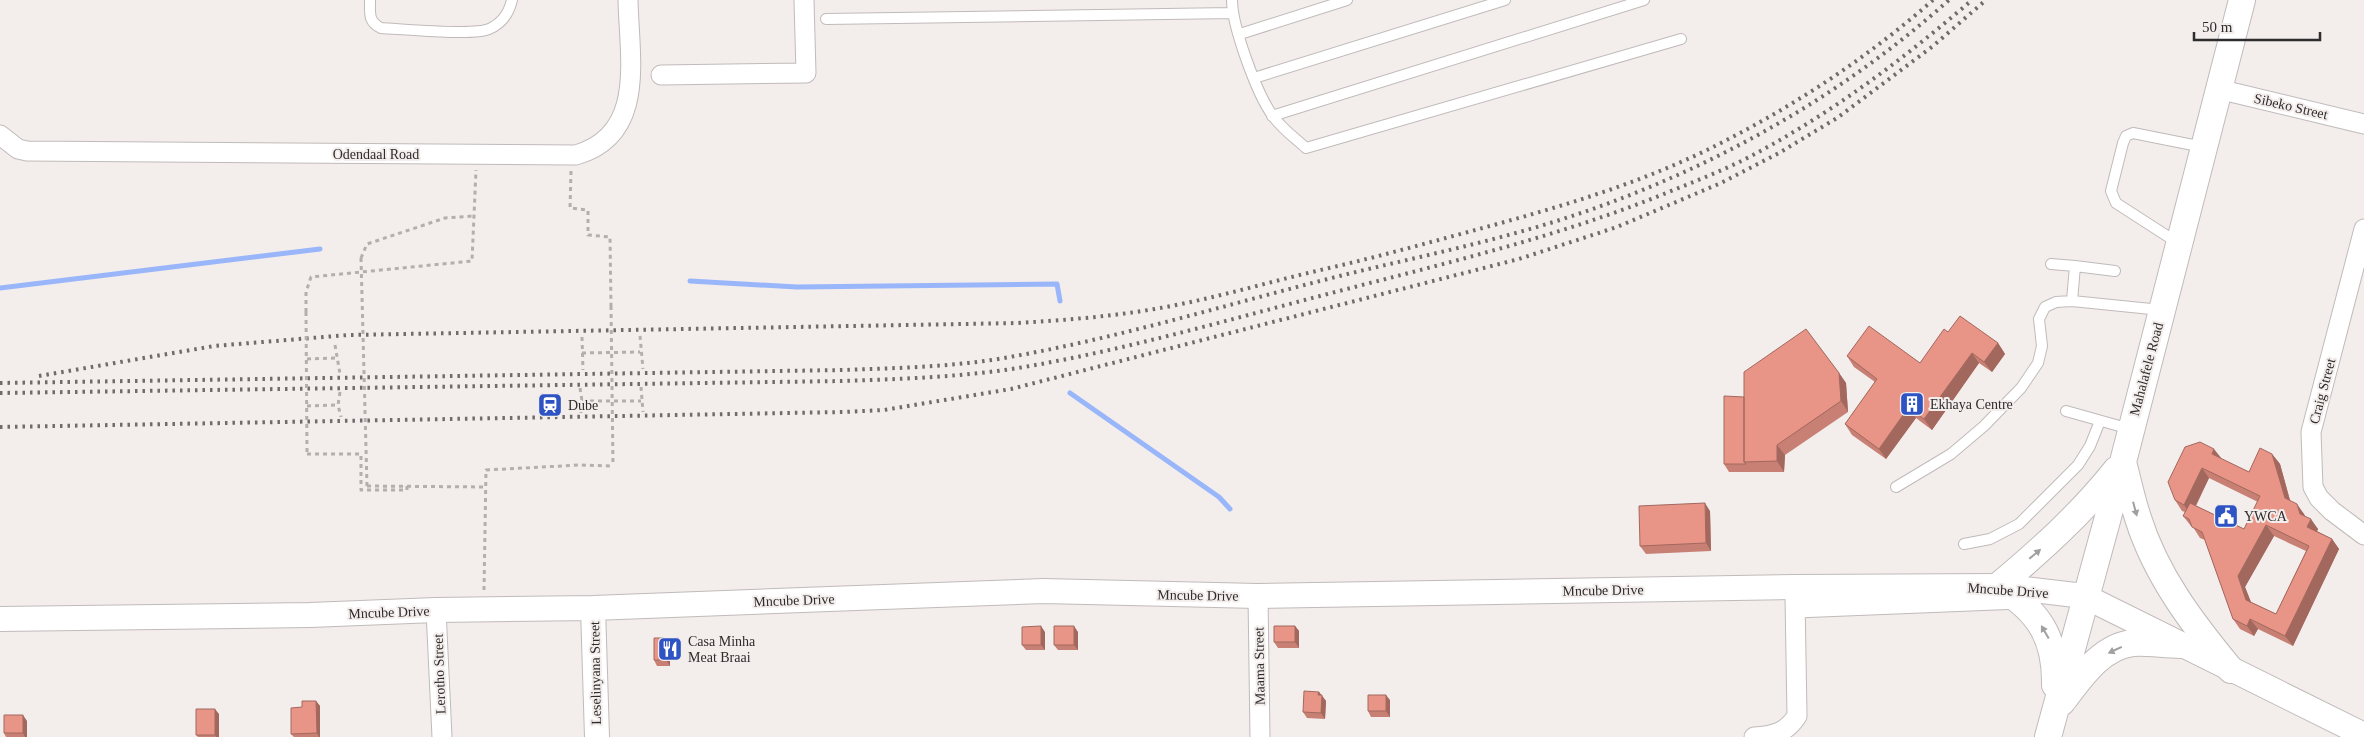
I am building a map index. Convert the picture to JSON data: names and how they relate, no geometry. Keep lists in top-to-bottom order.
{
  "streets": {
    "main road": ["Mahalafele Road"],
    "street": [
      "Sibeko Street",
      "Odendaal Road",
      "Craig Street",
      "Mncube Drive",
      "Maama Street",
      "Leselinyana Street",
      "Lerotho Street"
    ]
  },
  "crossings": [
    ["Sibeko Street", "Mahalafele Road"],
    ["Mahalafele Road", "Mncube Drive"],
    ["Mncube Drive", "Maama Street"],
    ["Mncube Drive", "Leselinyana Street"],
    ["Mncube Drive", "Lerotho Street"]
  ],
  "places": {
    "building": ["Ekhaya Centre"],
    "station": ["Dube"],
    "public building": ["YWCA"],
    "restaurant": ["Casa Minha Meat Braai"]
  },
  "scale_bar": "50 m"
}
